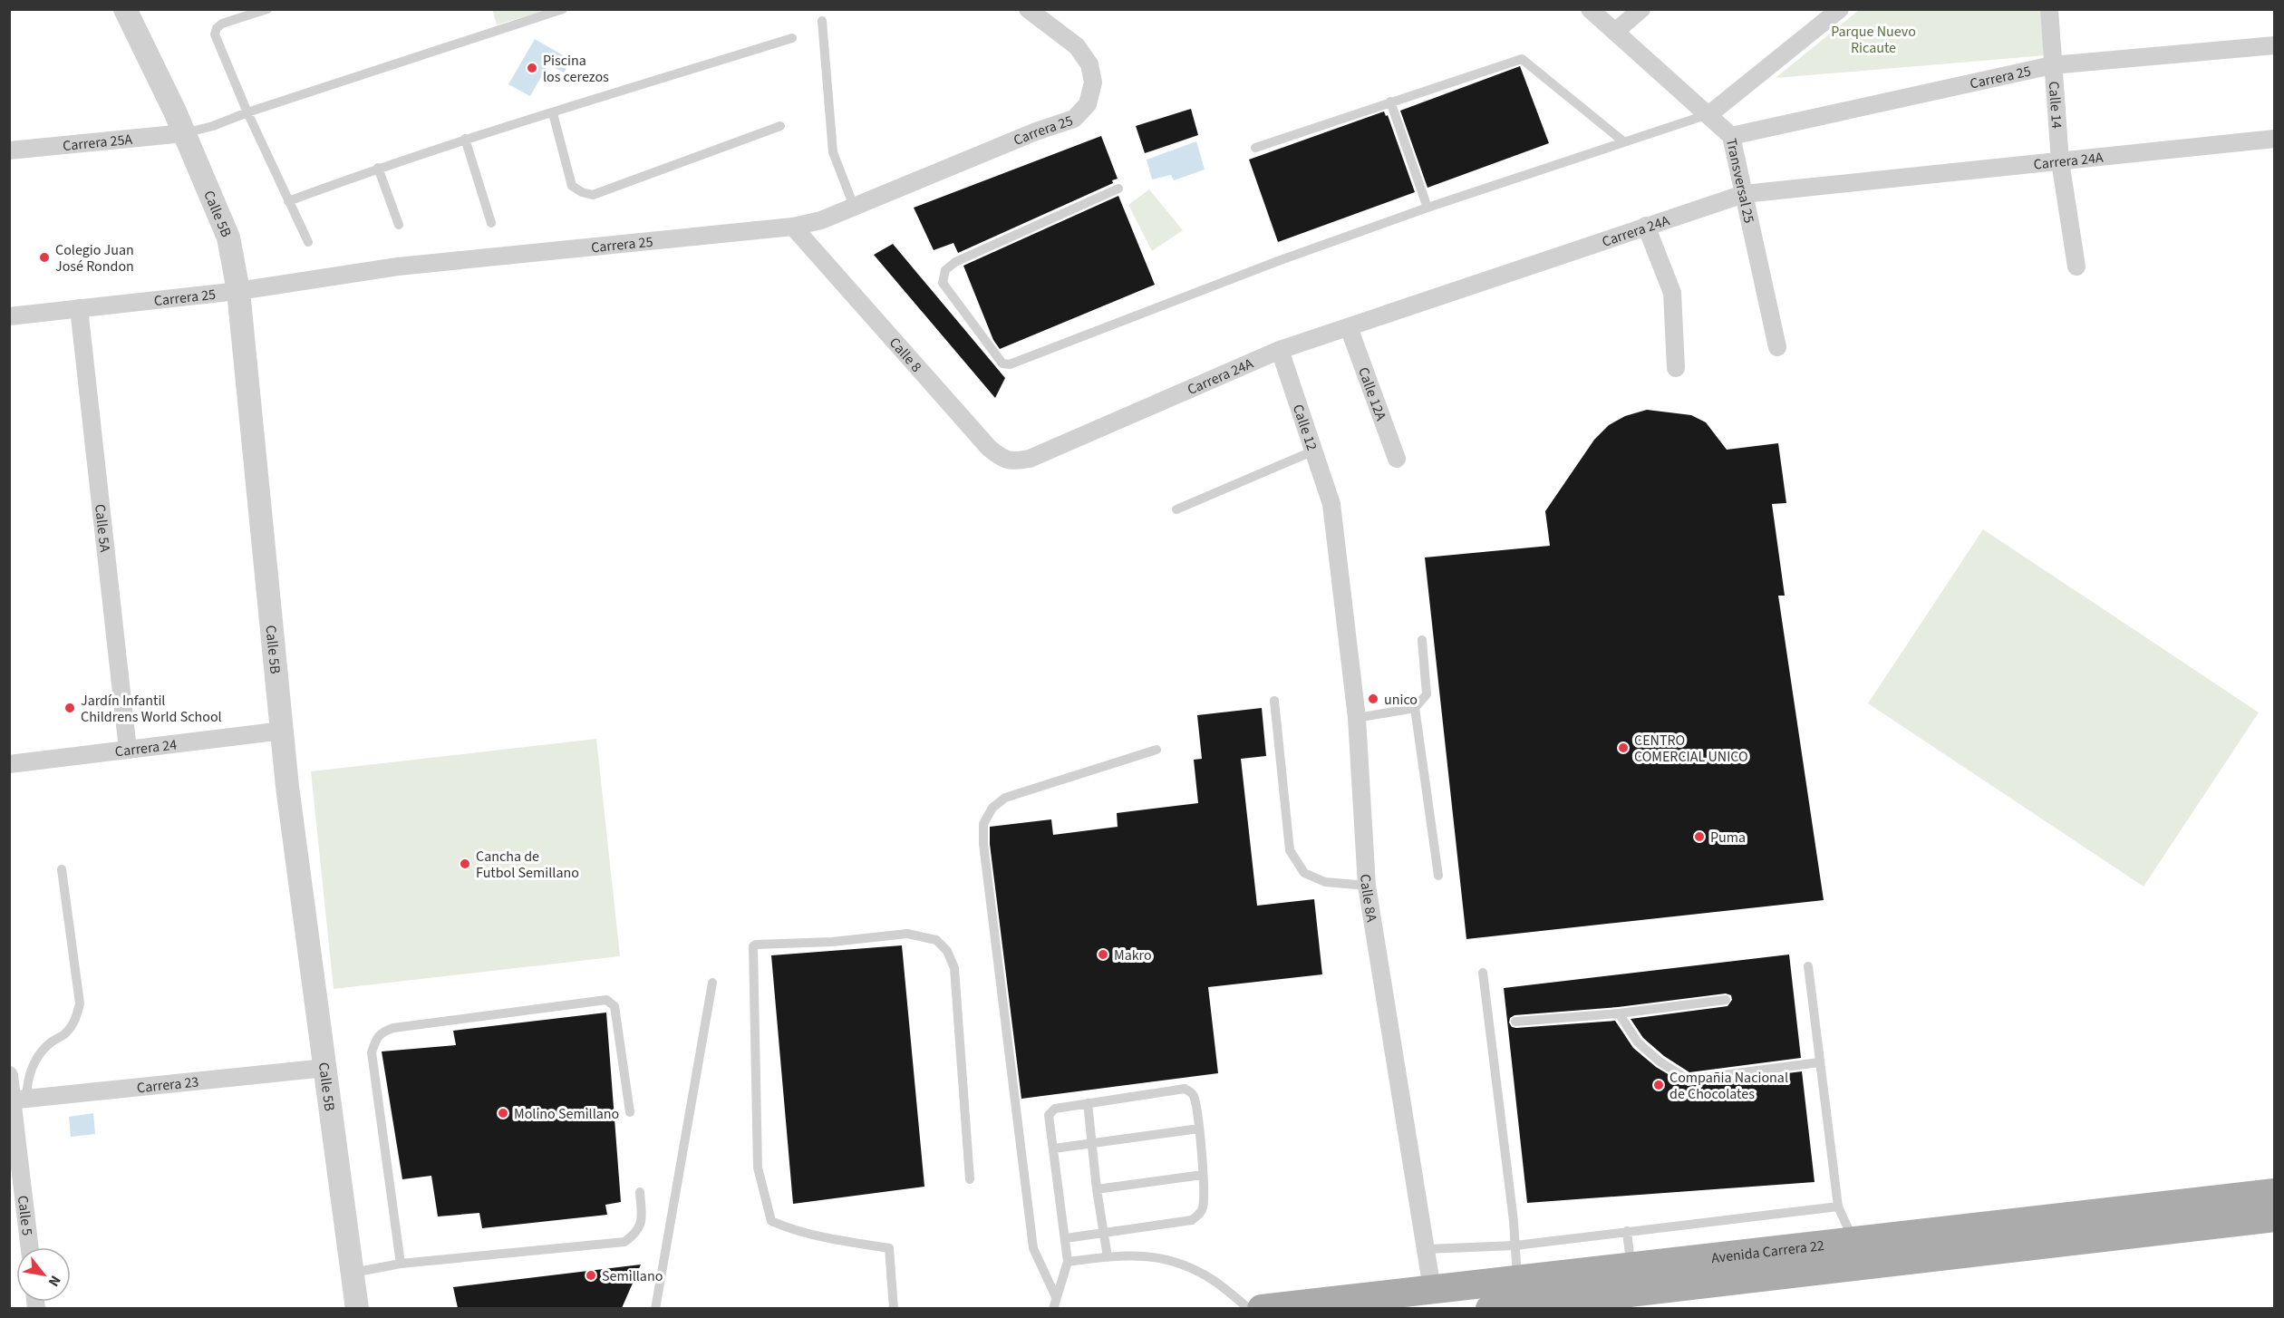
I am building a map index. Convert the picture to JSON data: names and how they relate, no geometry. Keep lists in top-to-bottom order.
{
  "streets": {
    "main road": ["Avenida Carrera 22"],
    "street": [
      "Carrera 25",
      "Calle 14",
      "Carrera 25A",
      "Carrera 24A",
      "Transversal 25",
      "Calle 5B",
      "Calle 8",
      "Calle 12A",
      "Calle 12",
      "Calle 5A",
      "Carrera 24",
      "Calle 8A",
      "Carrera 23",
      "Calle 5"
    ]
  },
  "crossings": [
    ["Carrera 25", "Calle 14"],
    ["Carrera 25", "Transversal 25"],
    ["Carrera 25", "Calle 5B"],
    ["Carrera 25", "Calle 8"],
    ["Carrera 25", "Calle 5A"],
    ["Calle 14", "Carrera 24A"],
    ["Carrera 25A", "Calle 5B"],
    ["Carrera 24A", "Transversal 25"],
    ["Carrera 24A", "Calle 8"],
    ["Carrera 24A", "Calle 12A"],
    ["Carrera 24A", "Calle 12"],
    ["Calle 5B", "Carrera 24"],
    ["Calle 5B", "Carrera 23"],
    ["Calle 12", "Calle 8A"],
    ["Calle 5A", "Carrera 24"],
    ["Calle 8A", "Avenida Carrera 22"],
    ["Carrera 23", "Calle 5"]
  ],
  "parks": ["Parque Nuevo Ricaute"],
  "places": [
    "Piscina los cerezos",
    "Colegio Juan José Rondon",
    "unico",
    "Jardín Infantil Childrens World School",
    "CENTRO COMERCIAL UNICO",
    "Puma",
    "Cancha de Futbol Semillano",
    "Makro",
    "Compañia Nacional de Chocolates",
    "Molino Semillano",
    "Semillano"
  ],
  "north": "bottom right"
}
